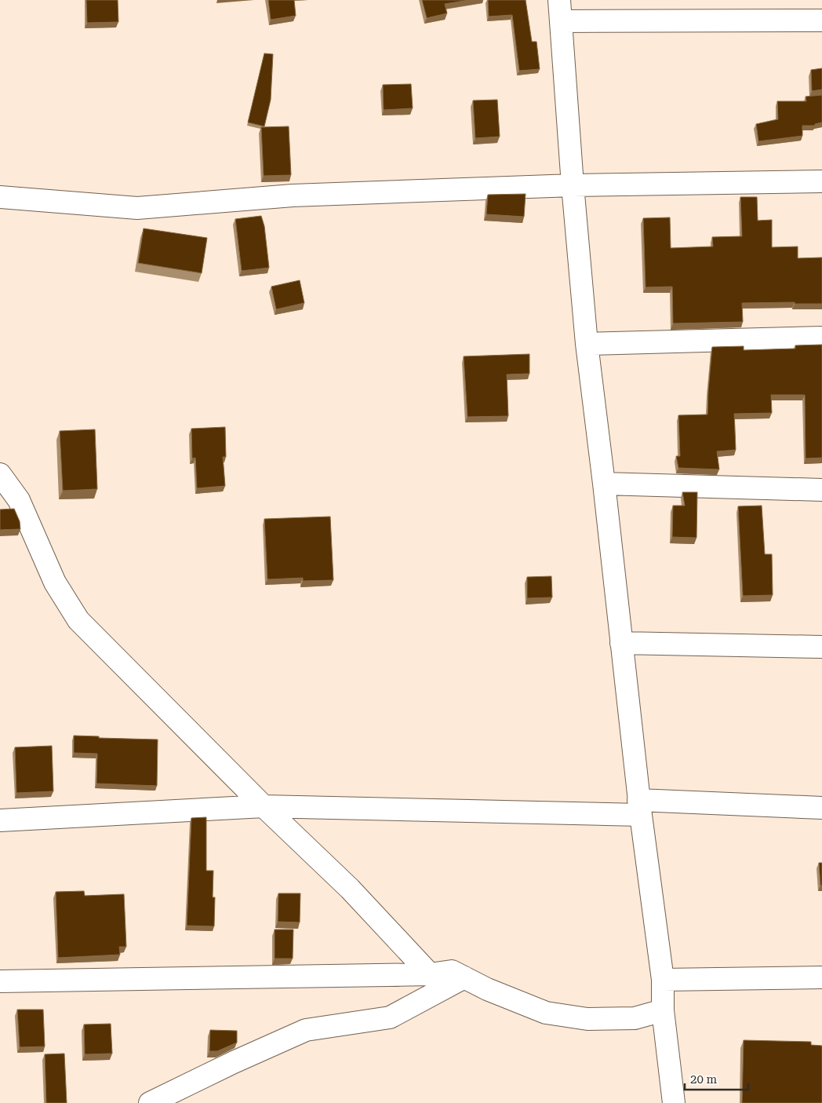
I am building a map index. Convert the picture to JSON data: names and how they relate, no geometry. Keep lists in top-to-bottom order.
{
  "scale_bar": "20 m"
}
